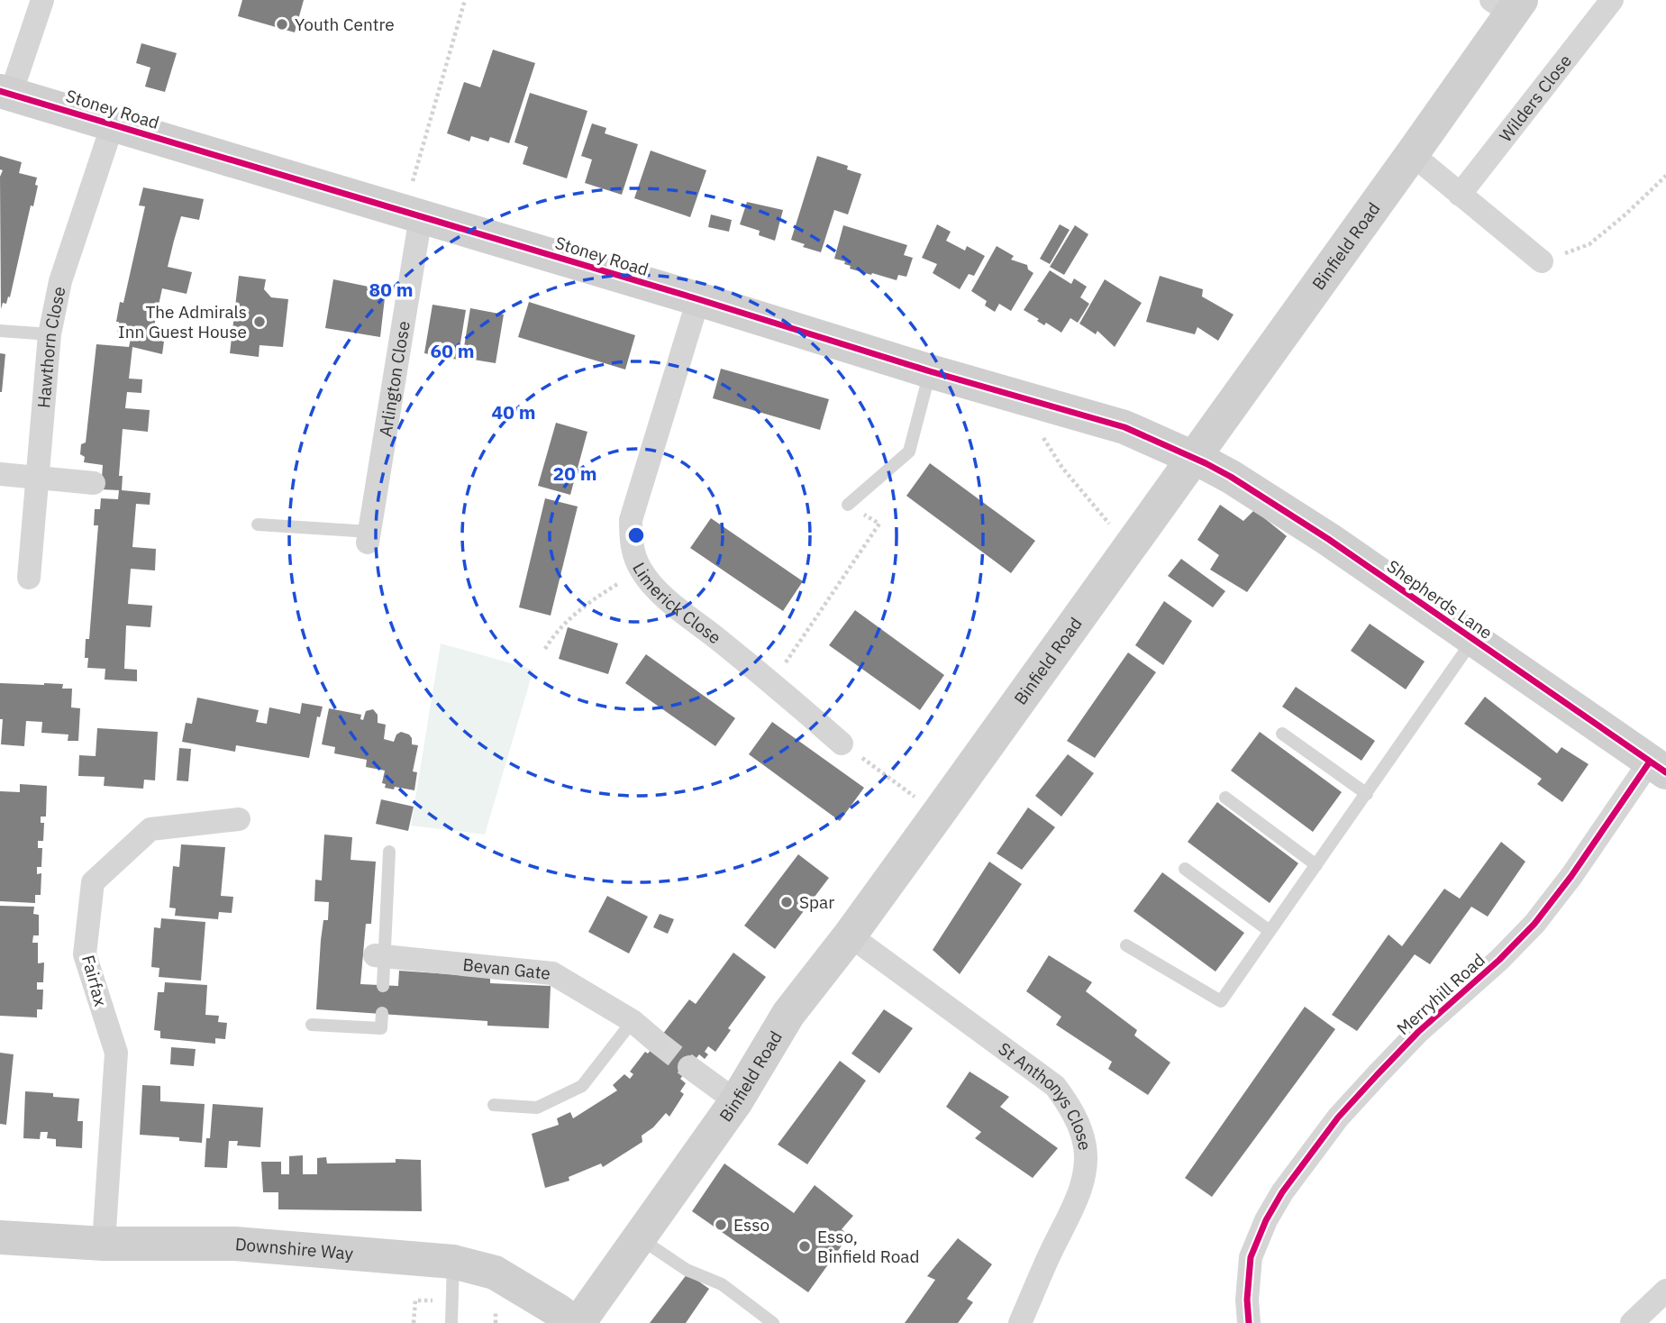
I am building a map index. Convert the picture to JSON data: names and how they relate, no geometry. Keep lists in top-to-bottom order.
{
  "streets": {
    "street": [
      "Wilders Close",
      "Stoney Road",
      "Binfield Road",
      "Hawthorn Close",
      "Arlington Close",
      "Shepherds Lane",
      "Limerick Close",
      "Bevan Gate",
      "Fairfax",
      "Merryhill Road",
      "St Anthonys Close",
      "Downshire Way"
    ]
  },
  "crossings": [
    ["Stoney Road", "Binfield Road"],
    ["Stoney Road", "Hawthorn Close"],
    ["Stoney Road", "Arlington Close"],
    ["Stoney Road", "Shepherds Lane"],
    ["Stoney Road", "Limerick Close"],
    ["Binfield Road", "Shepherds Lane"],
    ["Binfield Road", "St Anthonys Close"],
    ["Binfield Road", "Downshire Way"],
    ["Shepherds Lane", "Merryhill Road"],
    ["Fairfax", "Downshire Way"]
  ],
  "places": [
    "Youth Centre",
    "The Admirals Inn Guest House",
    "Spar",
    "Esso",
    "Esso, Binfield Road"
  ],
  "rings": [
    "80 m",
    "60 m",
    "40 m",
    "20 m"
  ]
}
